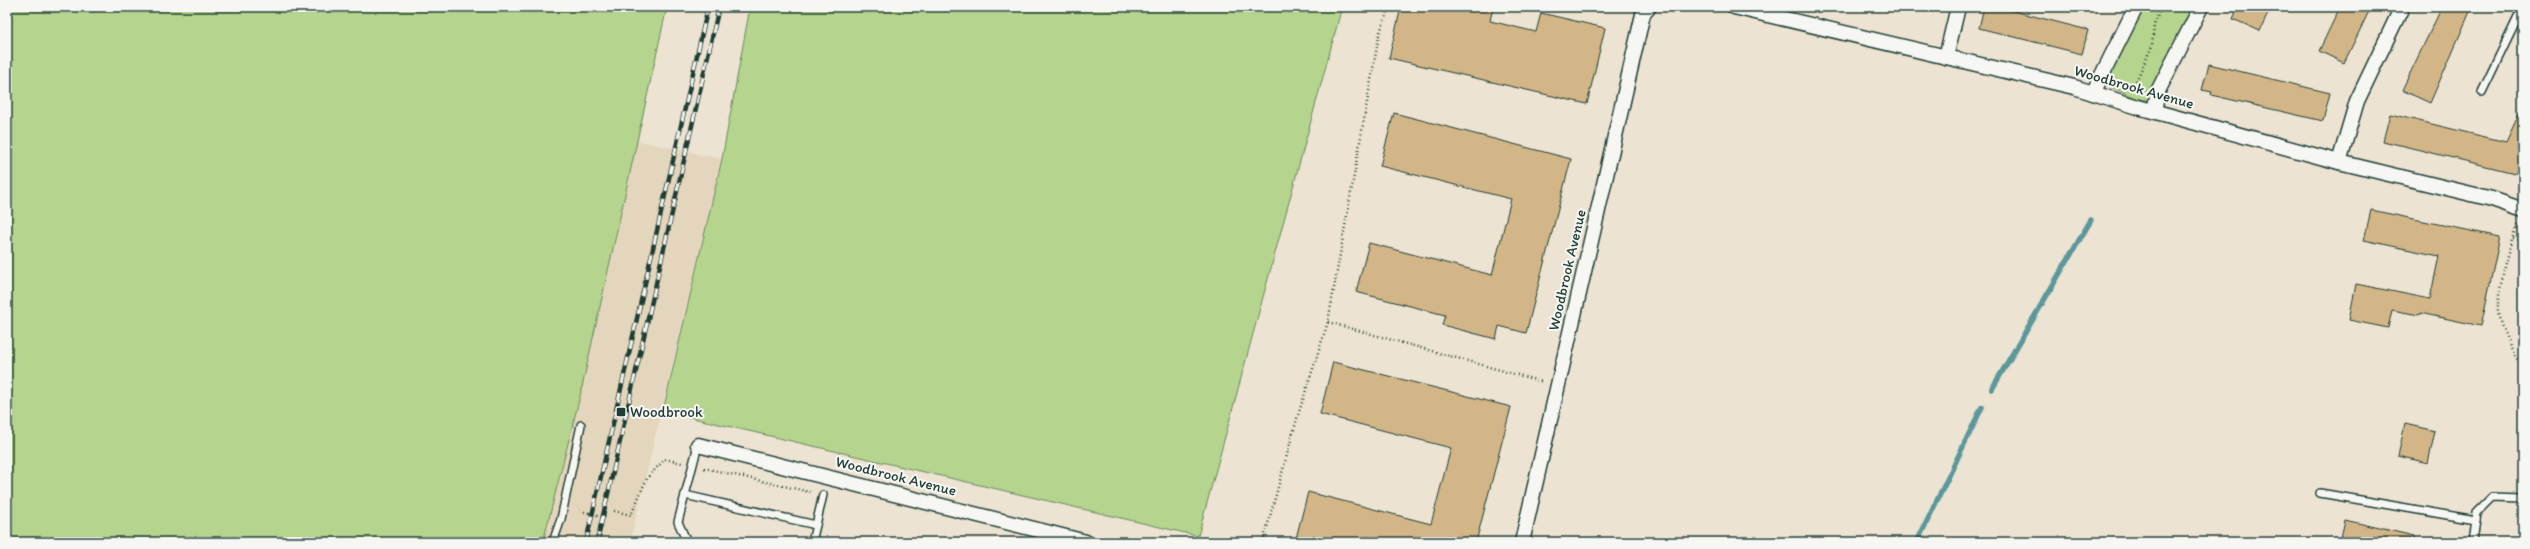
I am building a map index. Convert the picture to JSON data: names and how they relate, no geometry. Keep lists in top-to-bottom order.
{
  "streets": {
    "street": ["Woodbrook Avenue"]
  },
  "places": {
    "transit": ["Woodbrook"]
  }
}
